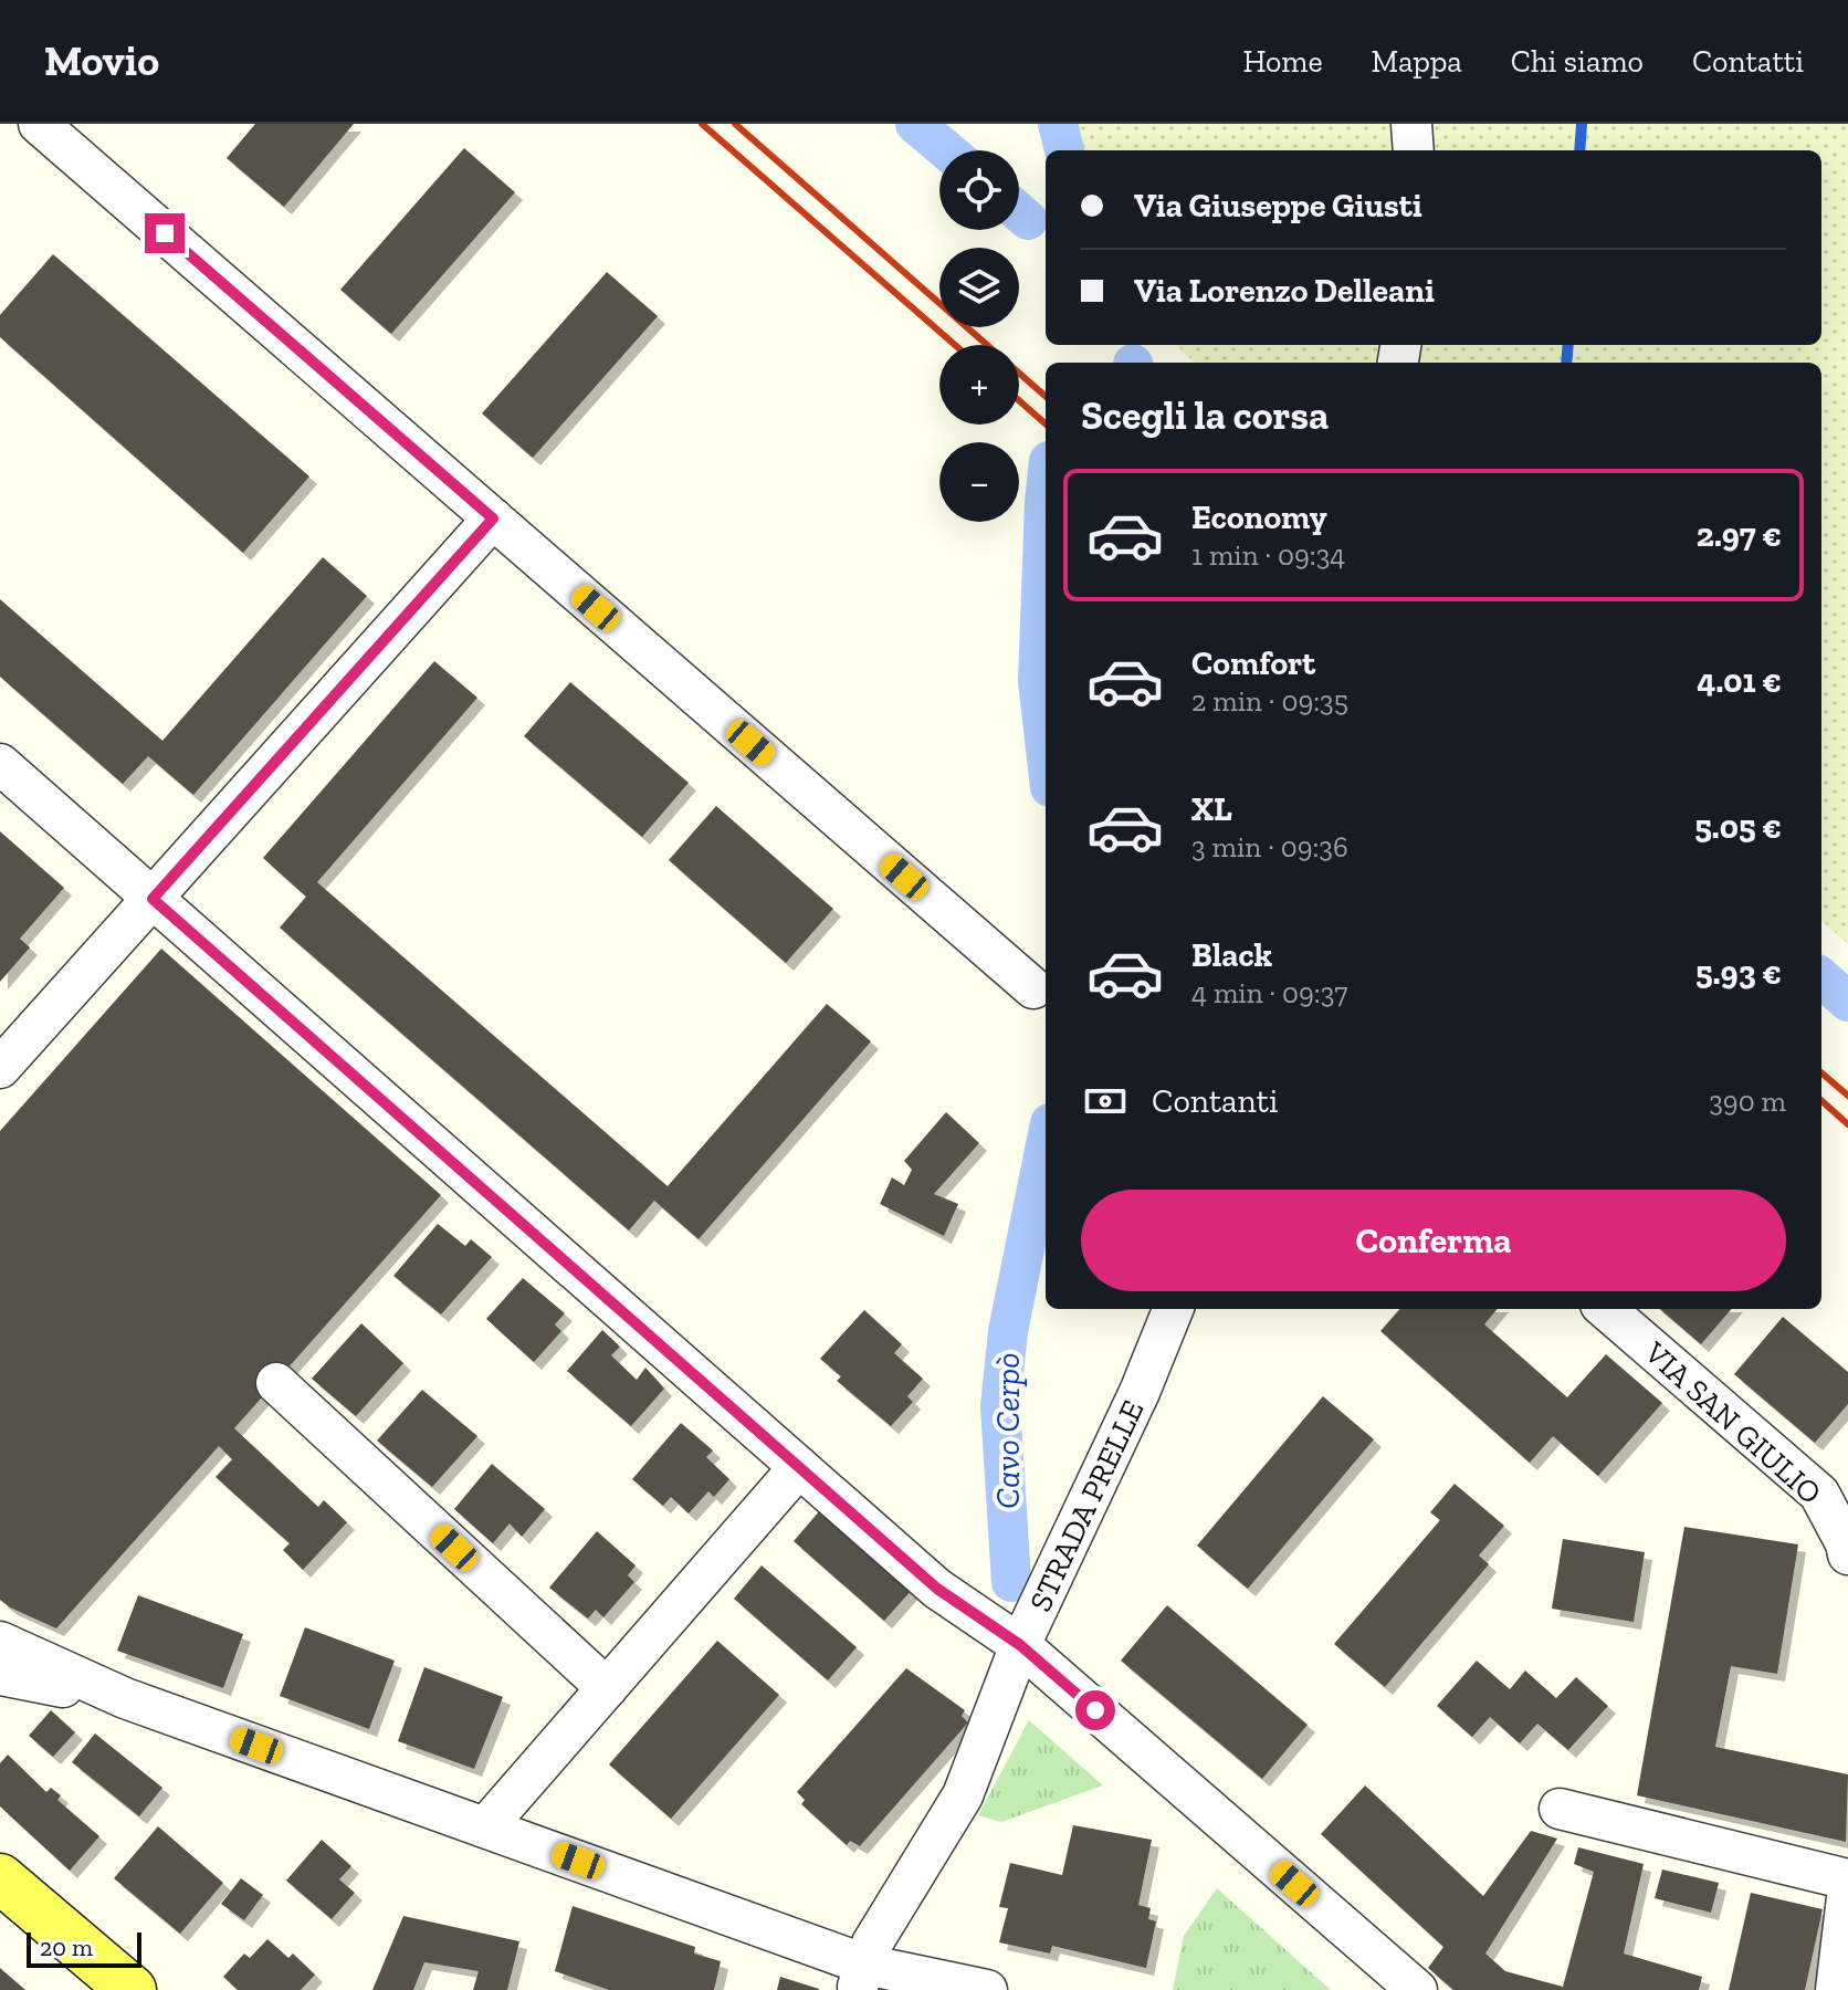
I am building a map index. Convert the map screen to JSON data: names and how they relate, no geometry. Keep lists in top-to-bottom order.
{
  "streets": {
    "street": ["VIA SAN GIULIO", "STRADA PRELLE"]
  },
  "water": ["Cavo Cerpò"],
  "scale_bar": "20 m",
  "page": {
    "header": "Movio",
    "nav": [
      "Home",
      "Mappa",
      "Chi siamo",
      "Contatti"
    ],
    "map_buttons": ["+", "−"],
    "banner": ["Via Giuseppe Giusti", "Via Lorenzo Delleani"],
    "heading": "Scegli la corsa",
    "list": [
      {
        "name": "Economy",
        "note": "1 min · 09:34",
        "value": "2.97 €"
      },
      {
        "name": "Comfort",
        "note": "2 min · 09:35",
        "value": "4.01 €"
      },
      {
        "name": "XL",
        "note": "3 min · 09:36",
        "value": "5.05 €"
      },
      {
        "name": "Black",
        "note": "4 min · 09:37",
        "value": "5.93 €"
      }
    ],
    "pay": ["Contanti", "390 m"],
    "buttons": "Conferma",
    "scale": "20 m"
  }
}
